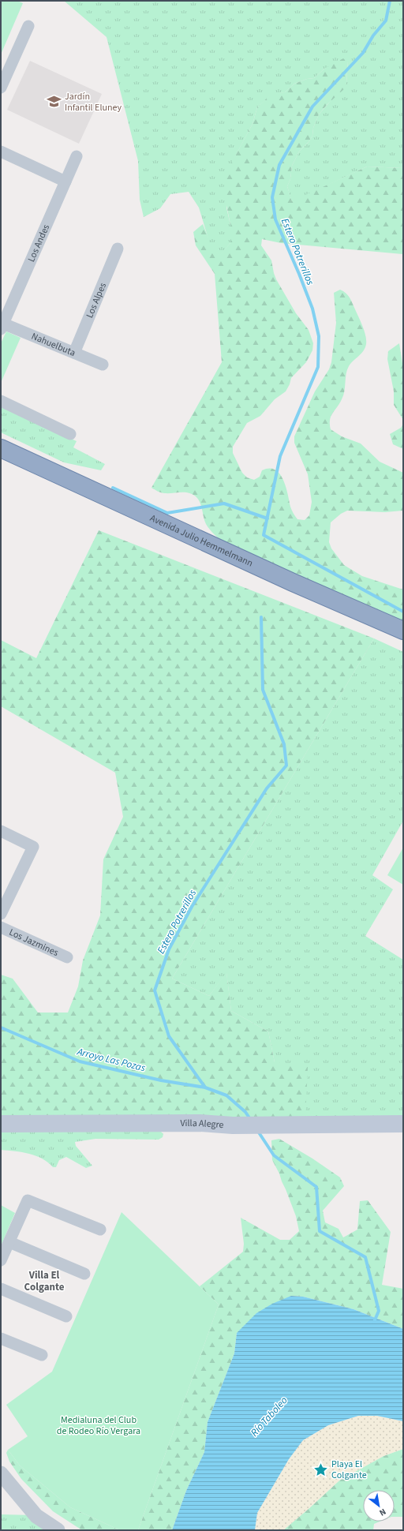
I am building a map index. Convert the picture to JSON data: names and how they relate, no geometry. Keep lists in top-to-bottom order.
{
  "streets": {
    "highway": ["Avenida Julio Hemmelmann"],
    "main road": ["Villa Alegre"],
    "street": [
      "Los Andes",
      "Los Alpes",
      "Nahuelbuta",
      "Los Jazmines"
    ]
  },
  "crossings": [
    ["Los Andes", "Nahuelbuta"],
    ["Los Alpes", "Nahuelbuta"]
  ],
  "districts": ["Villa El Colgante"],
  "water": ["Estero Potrerillos", "Arroyo Las Pozas", "Río Taboleo"],
  "parks": ["Medialuna del Club de Rodeo Río Vergara"],
  "places": {
    "school or university": ["Jardín Infantil Eluney"],
    "place": ["Playa El Colgante"]
  },
  "north": "bottom right"
}
